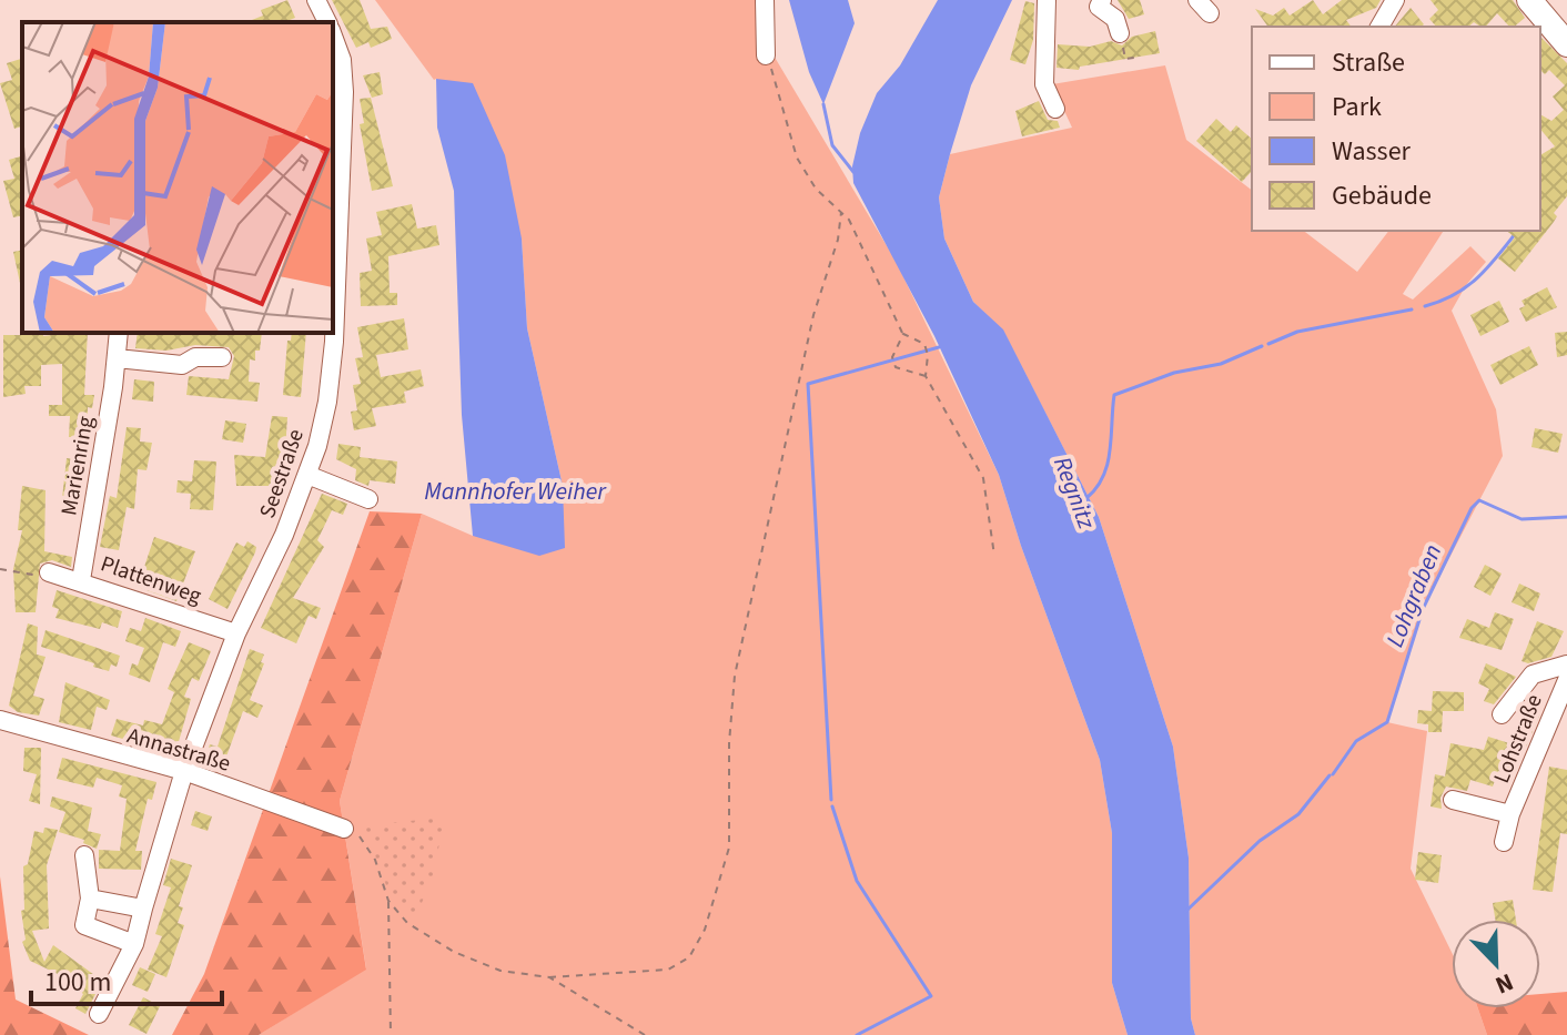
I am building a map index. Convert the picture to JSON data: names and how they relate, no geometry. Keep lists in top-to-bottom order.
{
  "streets": {
    "street": [
      "Marienring",
      "Seestraße",
      "Plattenweg",
      "Lohstraße",
      "Annastraße"
    ]
  },
  "crossings": [
    ["Marienring", "Plattenweg"],
    ["Seestraße", "Plattenweg"],
    ["Seestraße", "Annastraße"]
  ],
  "water": ["Mannhofer Weiher", "Regnitz", "Lohgraben"],
  "legend": [
    "Straße",
    "Park",
    "Wasser",
    "Gebäude"
  ],
  "scale_bar": "100 m",
  "north": "bottom right"
}
